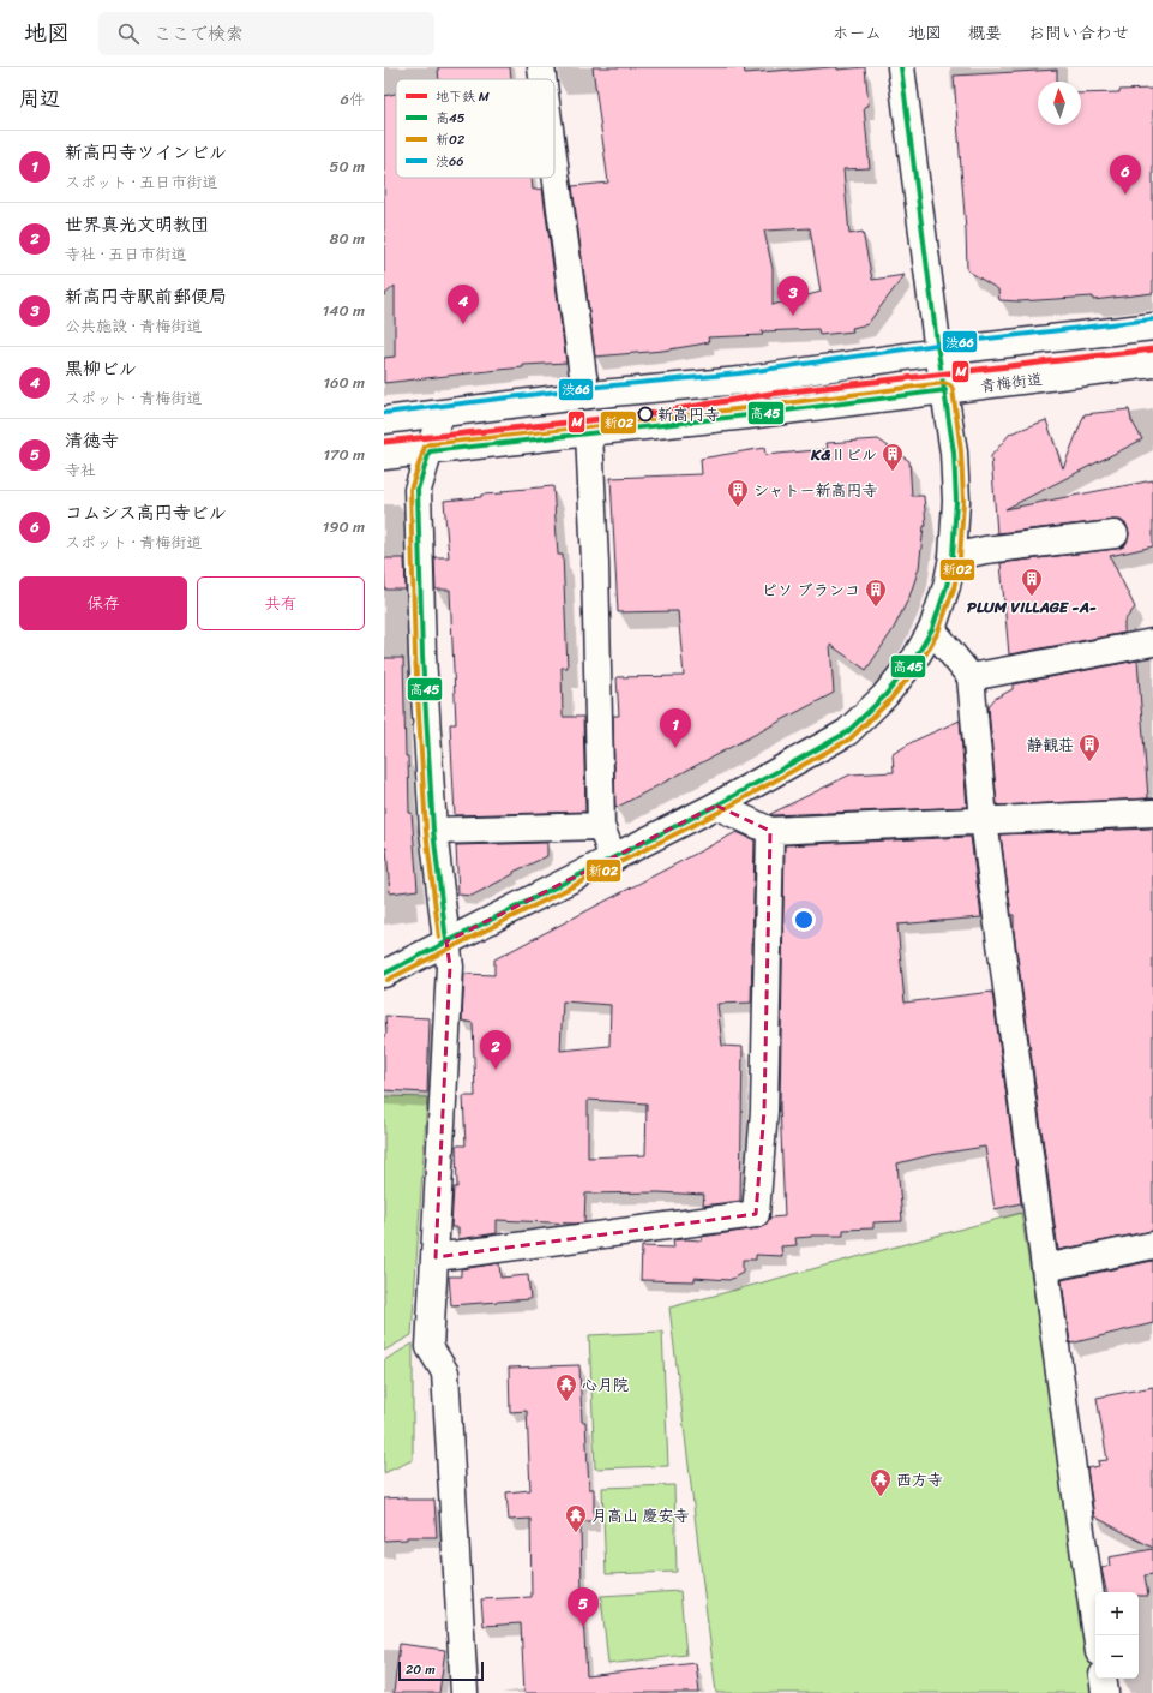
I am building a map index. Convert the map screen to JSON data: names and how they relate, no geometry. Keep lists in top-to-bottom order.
{
  "streets": {
    "street": ["青梅街道"]
  },
  "places": {
    "other": ["新高円寺"],
    "building": [
      "K&Ⅱビル",
      "シャトー新高円寺",
      "PLUM VILLAGE -A-",
      "ピソ ブランコ",
      "静観荘"
    ],
    "temple": ["心月院", "西方寺", "月高山 慶安寺"]
  },
  "lines": [
    "transit line 高45",
    "transit line 渋66",
    "metro line M",
    "transit line 新02"
  ],
  "legend": [
    "地下鉄 M",
    "高45",
    "新02",
    "渋66"
  ],
  "scale_bar": "20 m",
  "north": "top",
  "page": {
    "header": "地図",
    "search": "ここで検索",
    "nav": [
      "ホーム",
      "地図",
      "概要",
      "お問い合わせ"
    ],
    "heading": ["周辺", "6件"],
    "list": [
      {
        "mark": "1",
        "name": "新高円寺ツインビル",
        "note": "スポット · 五日市街道",
        "value": "50 m"
      },
      {
        "mark": "2",
        "name": "世界真光文明教団",
        "note": "寺社 · 五日市街道",
        "value": "80 m"
      },
      {
        "mark": "3",
        "name": "新高円寺駅前郵便局",
        "note": "公共施設 · 青梅街道",
        "value": "140 m"
      },
      {
        "mark": "4",
        "name": "黒柳ビル",
        "note": "スポット · 青梅街道",
        "value": "160 m"
      },
      {
        "mark": "5",
        "name": "清徳寺",
        "note": "寺社",
        "value": "170 m"
      },
      {
        "mark": "6",
        "name": "コムシス高円寺ビル",
        "note": "スポット · 青梅街道",
        "value": "190 m"
      }
    ],
    "pins": [
      "6",
      "3",
      "4",
      "1",
      "2",
      "5"
    ],
    "buttons": ["保存", "共有"],
    "map_buttons": ["+", "−"],
    "scale": "20 m"
  }
}
